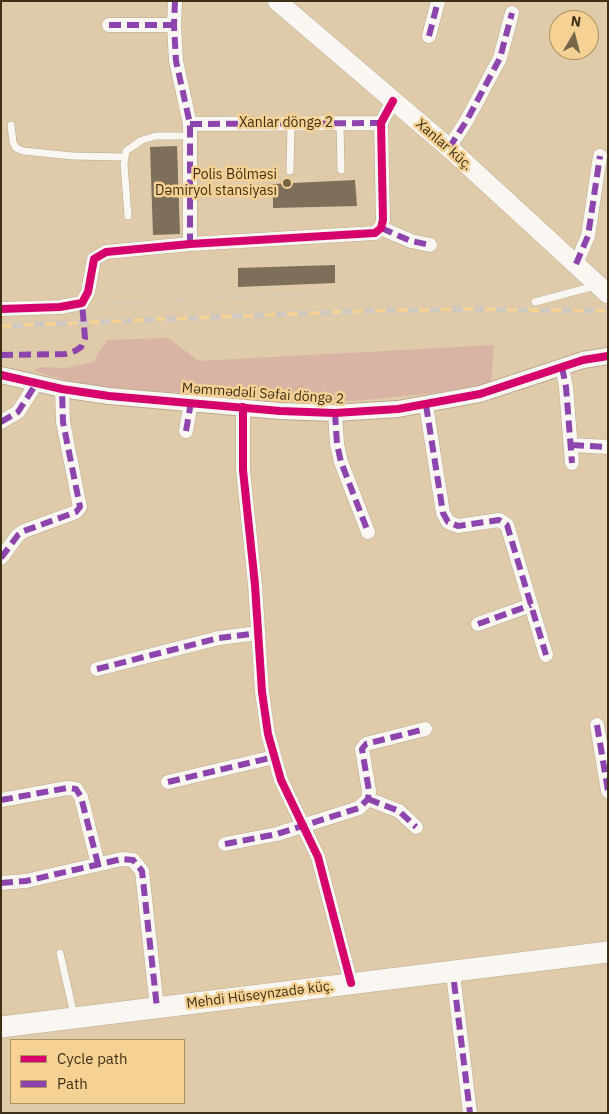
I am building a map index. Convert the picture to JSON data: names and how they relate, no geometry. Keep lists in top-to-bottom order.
{
  "streets": {
    "main road": ["Xanlar küç.", "Mehdi Hüseynzadə küç."],
    "street": ["Xanlar döngə 2", "Məmmədəli Səfai döngə 2"]
  },
  "places": ["Polis Bölməsi Dəmiryol stansiyası"],
  "legend": ["Cycle path", "Path"],
  "north": "top"
}
